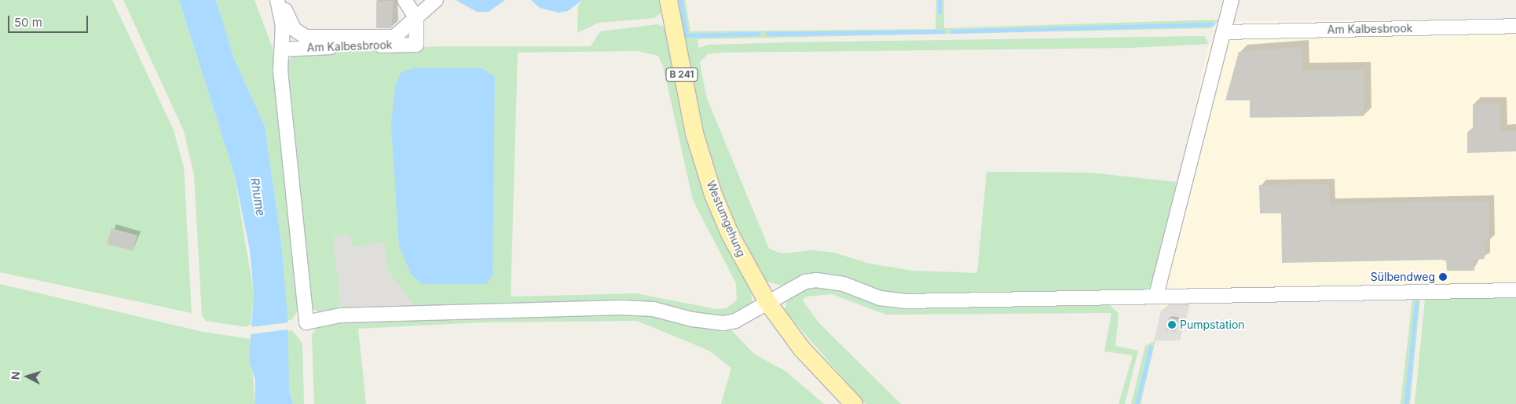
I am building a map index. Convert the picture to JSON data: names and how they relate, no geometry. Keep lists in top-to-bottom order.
{
  "streets": {
    "main road": ["B 241", "Westumgehung"],
    "street": ["Am Kalbesbrook"]
  },
  "water": ["Rhume"],
  "places": ["Sülbendweg", "Pumpstation"],
  "scale_bar": "50 m",
  "north": "left"
}
